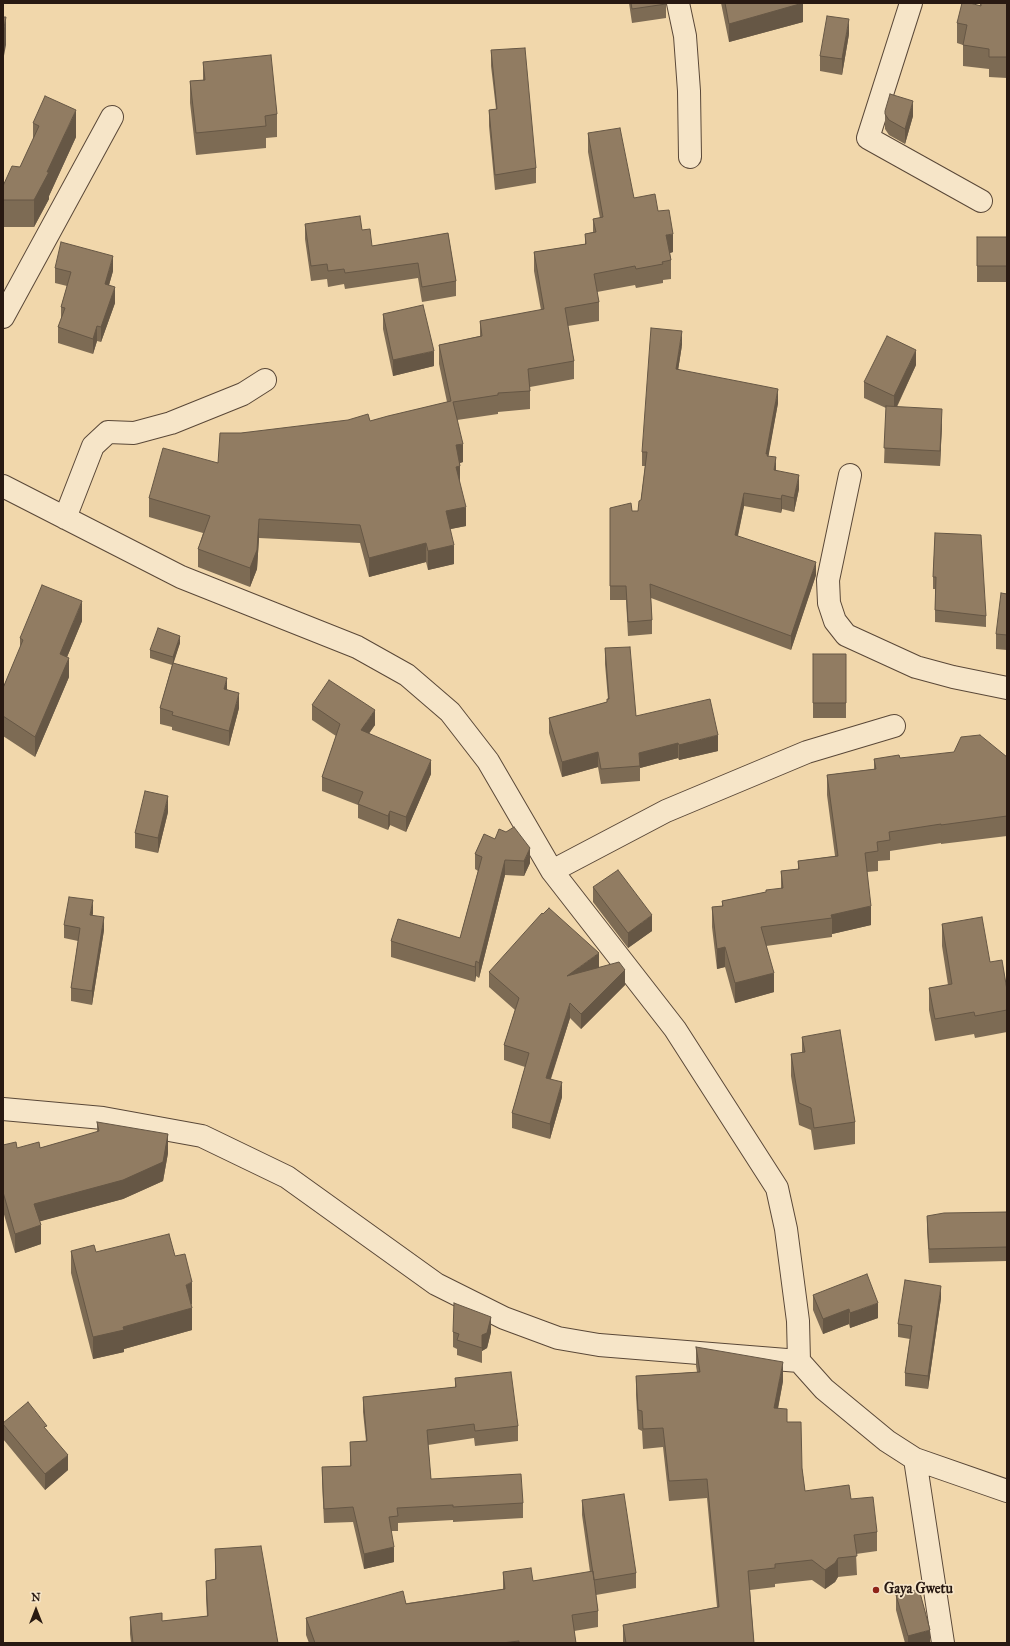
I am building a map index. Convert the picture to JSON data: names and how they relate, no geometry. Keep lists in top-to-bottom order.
{
  "places": ["Gaya Gwetu"],
  "north": "top"
}
